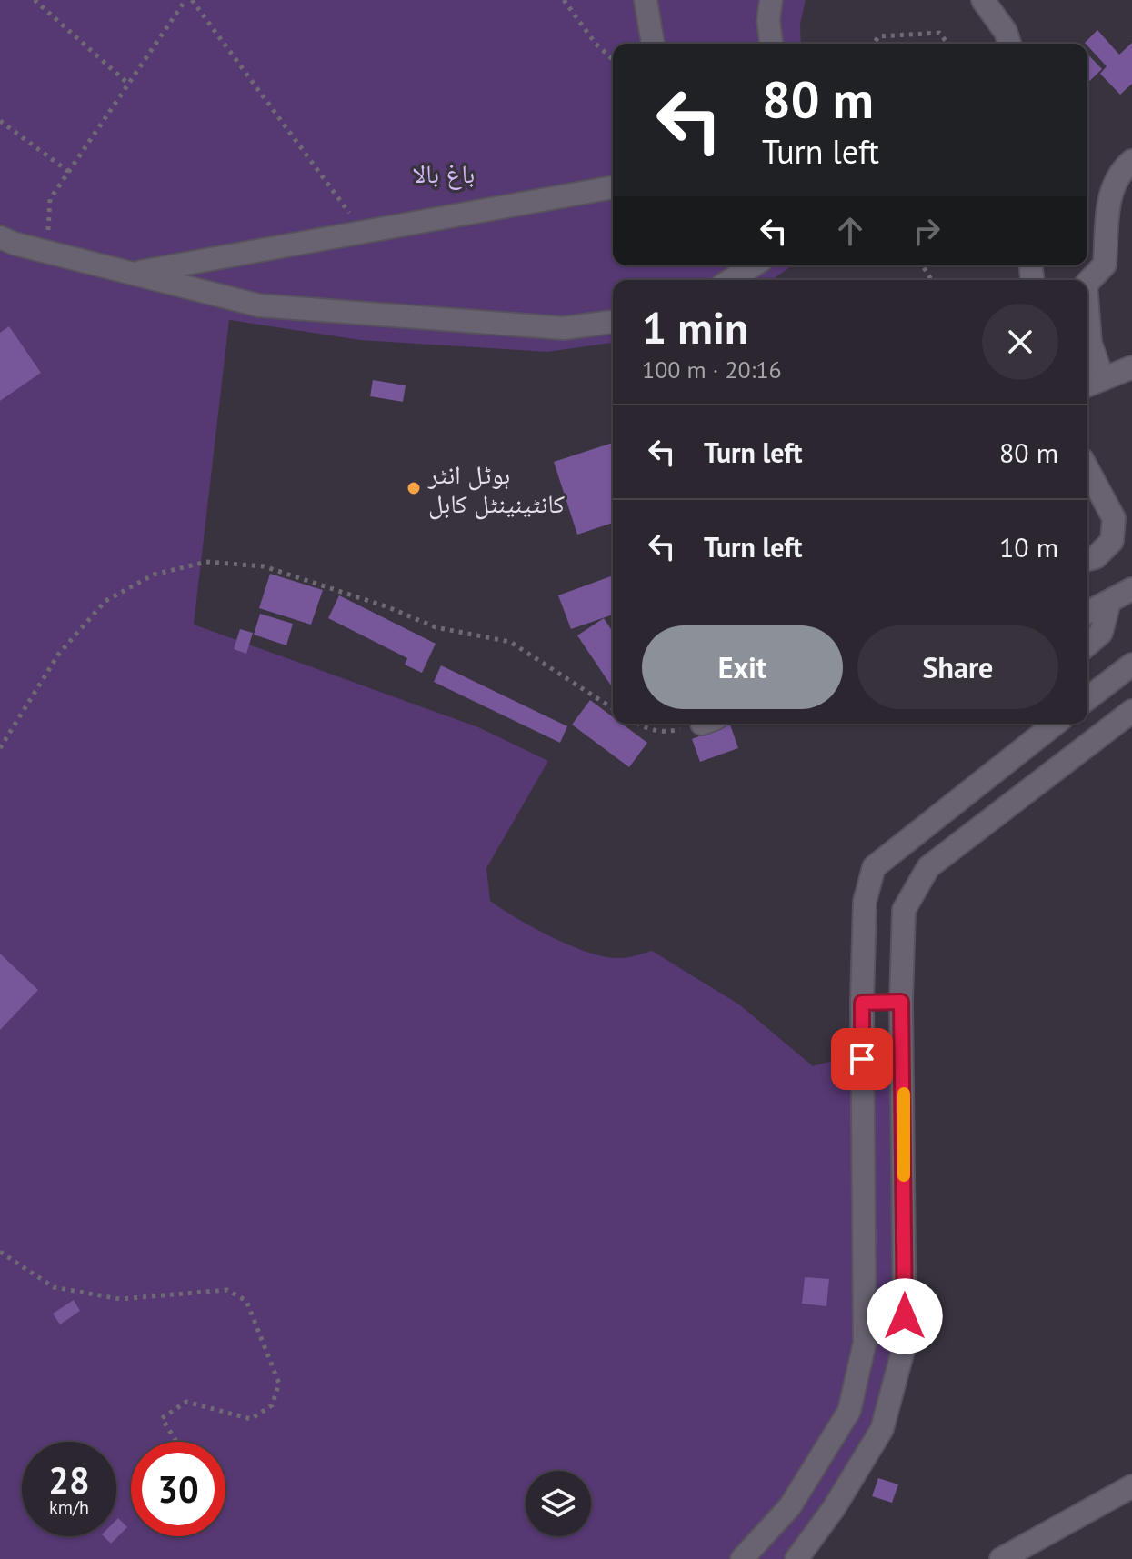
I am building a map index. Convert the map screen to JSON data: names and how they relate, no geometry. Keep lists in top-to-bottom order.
{
  "parks": ["باغ بالا"],
  "places": ["ہوٹل انٹر کانٹینینٹل کابل"],
  "page": {
    "turn": ["80 m", "Turn left"],
    "heading": ["1 min", "100 m · 20:16"],
    "list": [
      {
        "name": "Turn left",
        "value": "80 m"
      },
      {
        "name": "Turn left",
        "value": "10 m"
      }
    ],
    "buttons": ["Exit", "Share"],
    "speed": "28 km/h",
    "limit": "30"
  }
}
